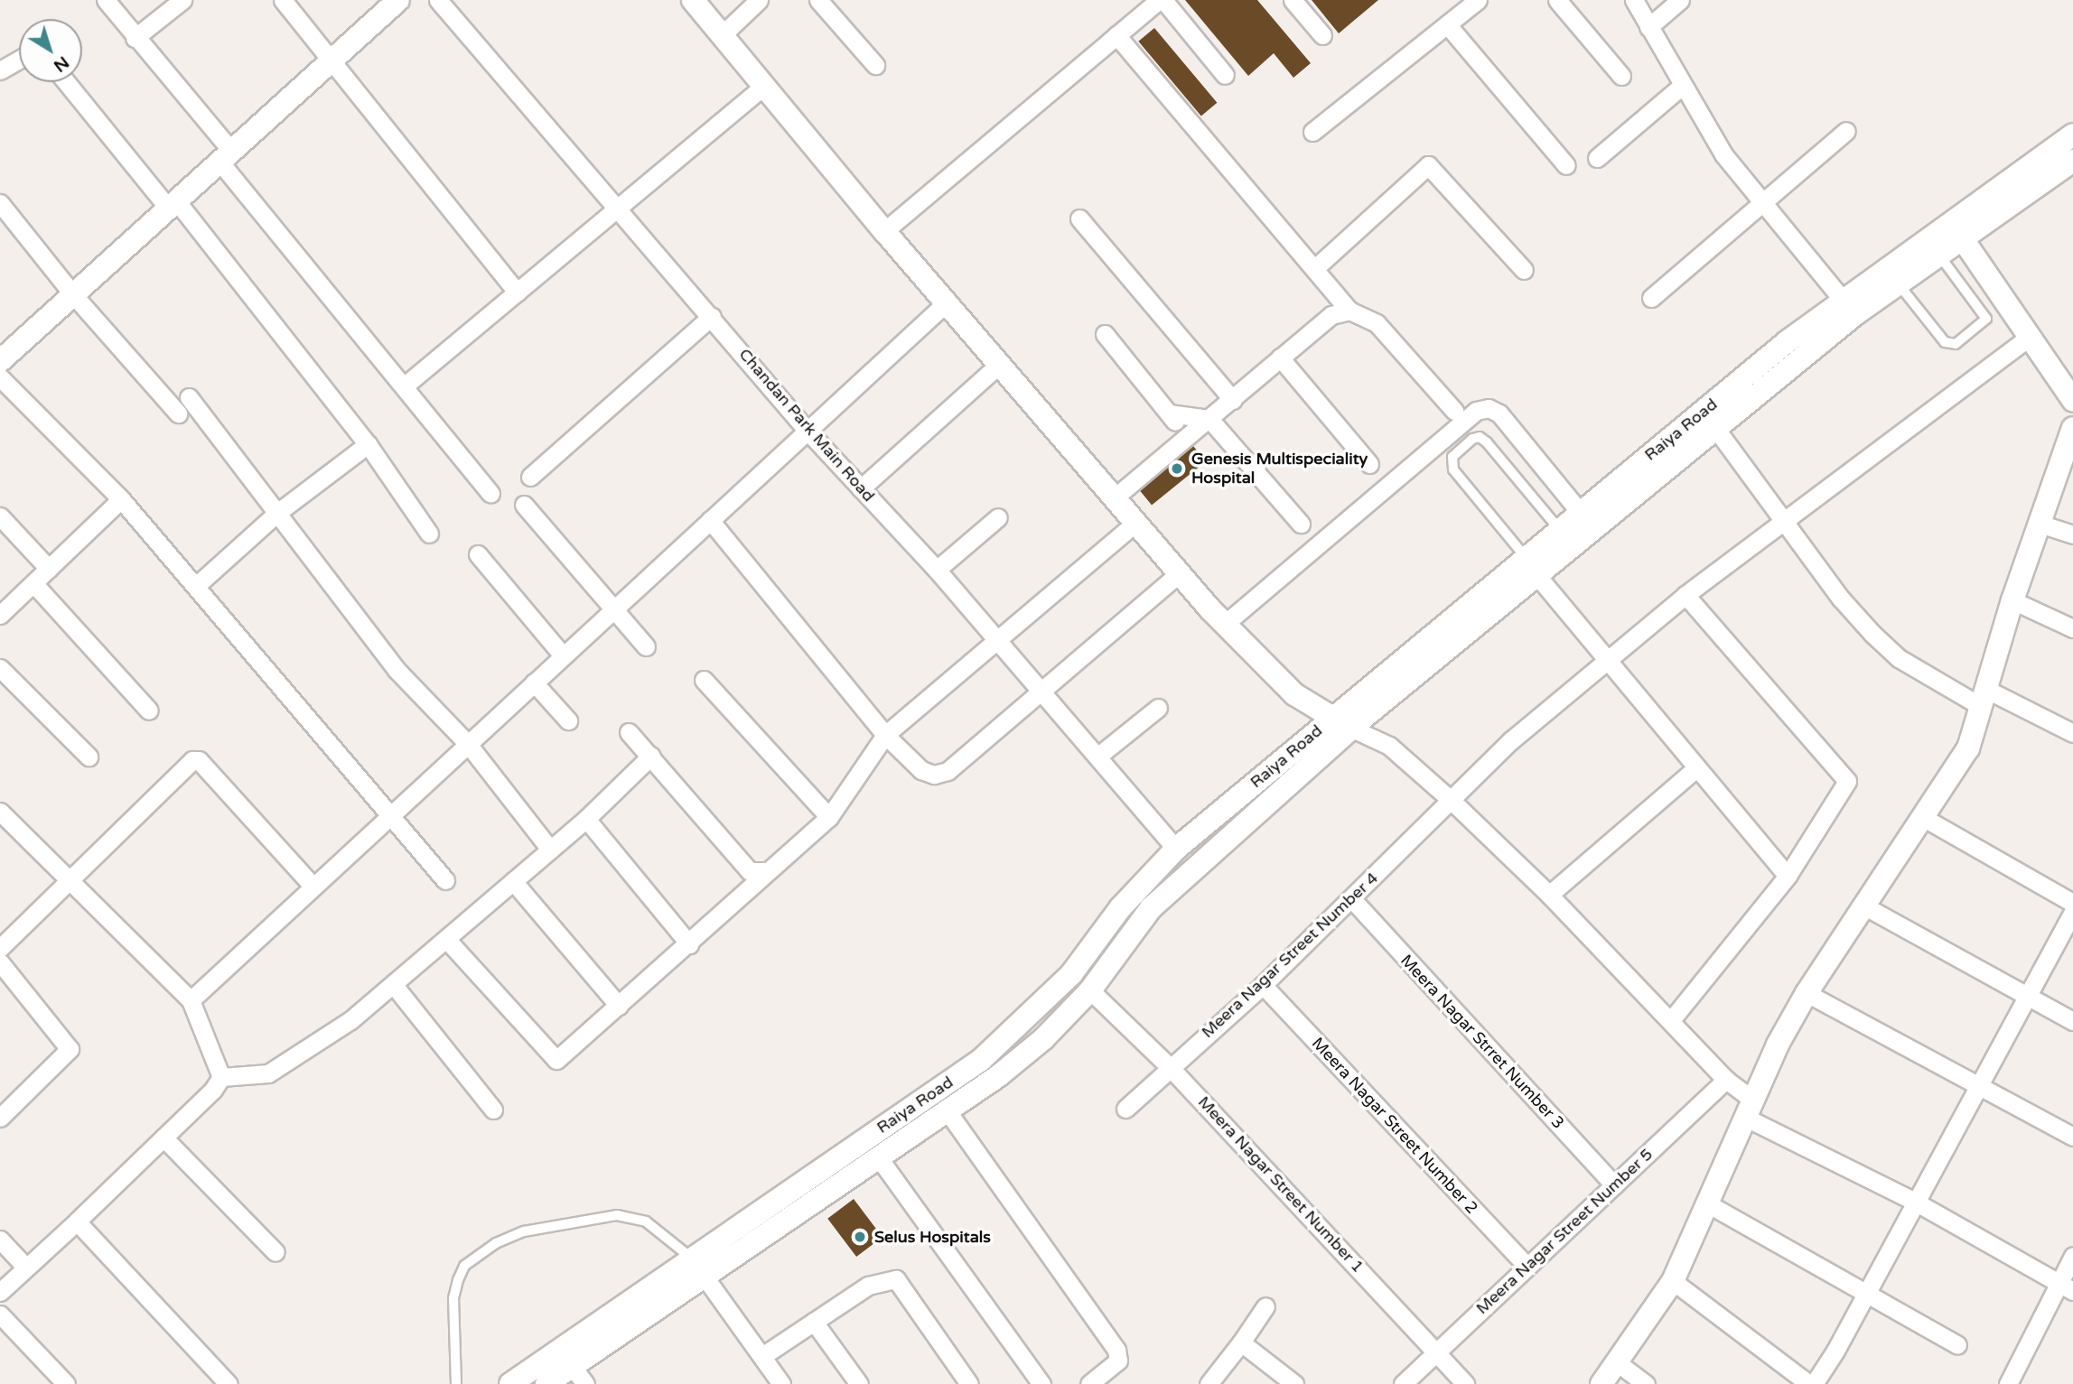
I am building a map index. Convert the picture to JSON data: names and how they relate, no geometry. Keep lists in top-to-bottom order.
{
  "streets": {
    "street": [
      "Chandan Park Main Road",
      "Raiya Road",
      "Meera Nagar Street Number 4",
      "Meera Nagar Strret Number 3",
      "Meera Nagar Street Number 2",
      "Meera Nagar Street Number 1",
      "Meera Nagar Street Number 5"
    ]
  },
  "crossings": [
    ["Chandan Park Main Road", "Raiya Road"],
    ["Raiya Road", "Meera Nagar Street Number 1"],
    ["Meera Nagar Street Number 4", "Meera Nagar Strret Number 3"],
    ["Meera Nagar Street Number 4", "Meera Nagar Street Number 2"],
    ["Meera Nagar Street Number 4", "Meera Nagar Street Number 1"],
    ["Meera Nagar Strret Number 3", "Meera Nagar Street Number 5"],
    ["Meera Nagar Street Number 2", "Meera Nagar Street Number 5"],
    ["Meera Nagar Street Number 1", "Meera Nagar Street Number 5"]
  ],
  "places": ["Genesis Multispeciality Hospital", "Selus Hospitals"],
  "north": "bottom right"
}
